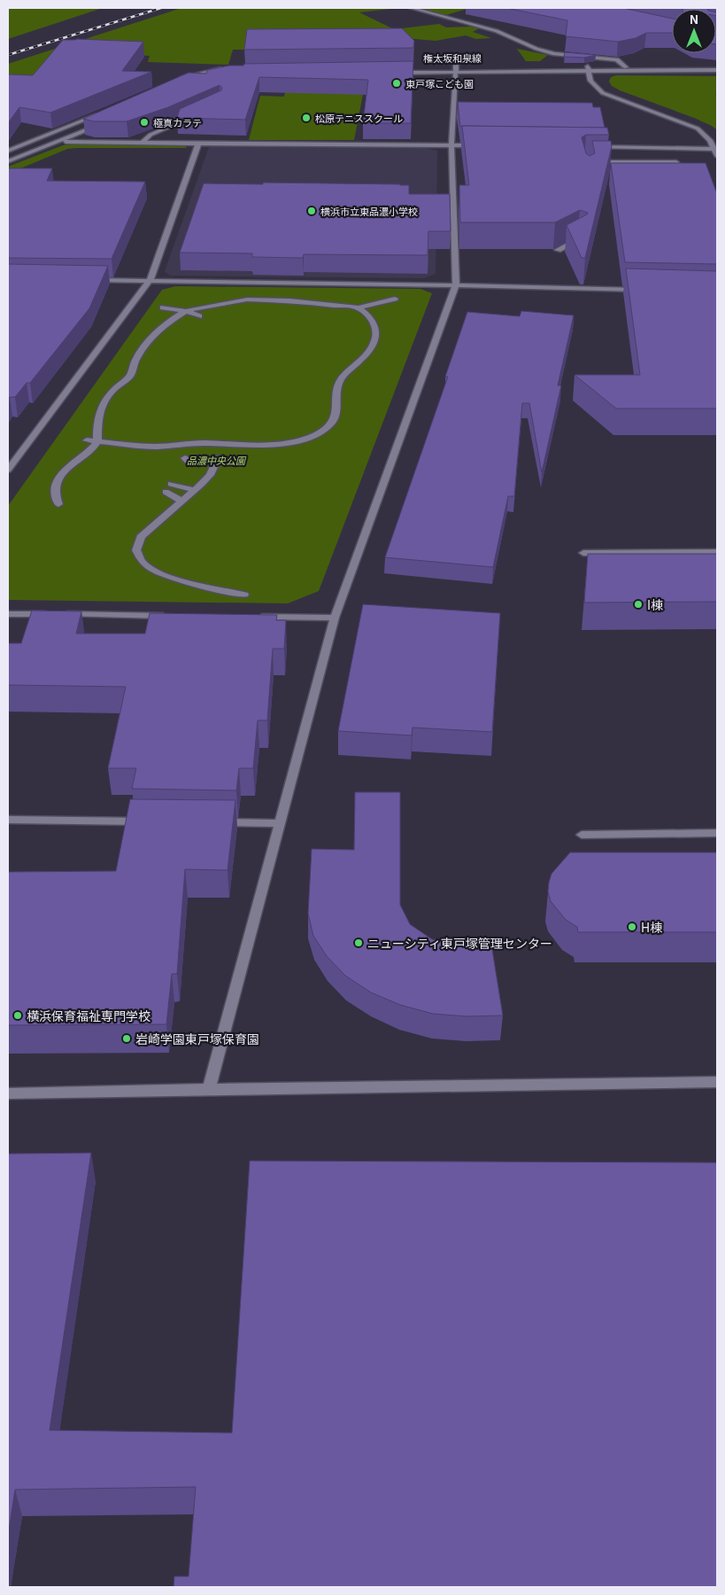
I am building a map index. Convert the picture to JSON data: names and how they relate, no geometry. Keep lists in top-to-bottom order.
{
  "streets": {
    "street": ["権太坂和泉線"]
  },
  "parks": ["品濃中央公園"],
  "places": [
    "東戸塚こども園",
    "松原テニススクール",
    "極真カラテ",
    "横浜市立東品濃小学校",
    "I棟",
    "H棟",
    "ニューシティ東戸塚管理センター",
    "横浜保育福祉専門学校",
    "岩崎学園東戸塚保育園"
  ],
  "north": "top"
}
